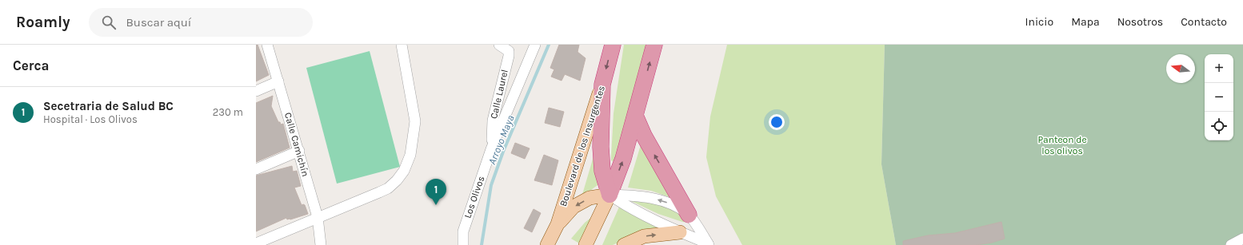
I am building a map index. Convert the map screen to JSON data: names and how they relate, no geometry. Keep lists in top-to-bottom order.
{
  "streets": {
    "highway": ["Boulevard de los Insurgentes"],
    "street": ["Calle Laurel", "Calle Camichín", "Los Olivos"]
  },
  "crossings": [
    ["Calle Laurel", "Los Olivos"]
  ],
  "water": ["Arroyo Maya"],
  "parks": ["Panteon de los olivos"],
  "north": "left",
  "page": {
    "header": "Roamly",
    "search": "Buscar aquí",
    "nav": [
      "Inicio",
      "Mapa",
      "Nosotros",
      "Contacto"
    ],
    "heading": "Cerca",
    "map_buttons": ["+", "−"],
    "list": [
      {
        "mark": "1",
        "name": "Secetraria de Salud BC",
        "note": "Hospital · Los Olivos",
        "value": "230 m"
      }
    ],
    "pins": "1"
  }
}
